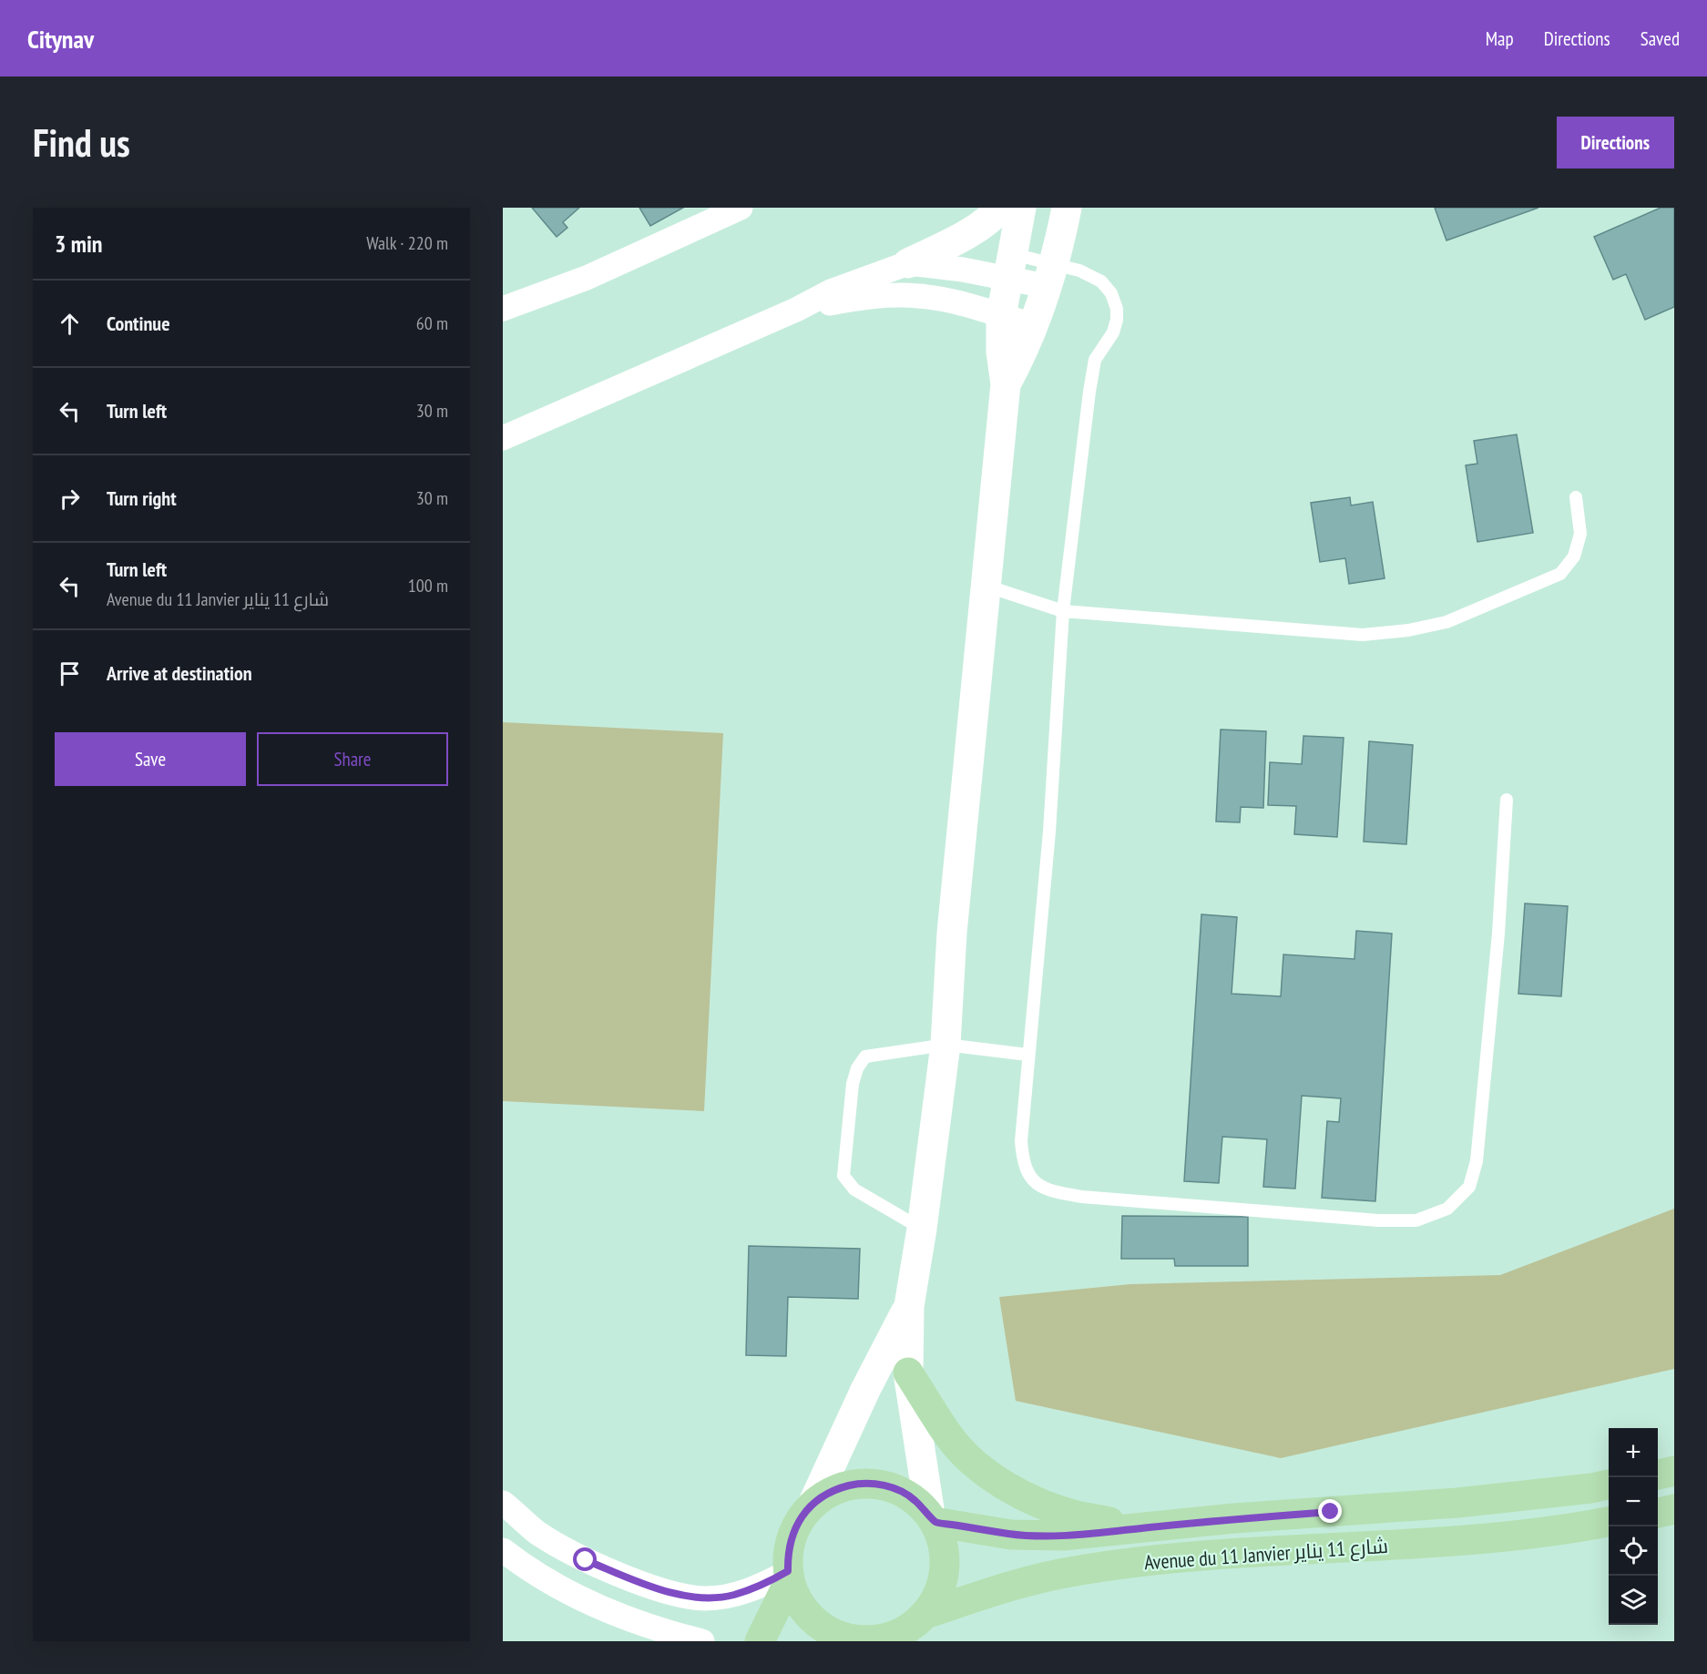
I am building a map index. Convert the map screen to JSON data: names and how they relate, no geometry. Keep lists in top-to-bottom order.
{
  "streets": {
    "main road": ["Avenue du 11 Janvier شارع 11 يناير"]
  },
  "page": {
    "header": "Citynav",
    "nav": ["Map", "Directions", "Saved"],
    "buttons": [
      "Directions",
      ["Save", "Share"]
    ],
    "title": "Find us",
    "heading": ["3 min", "Walk · 220 m"],
    "list": [
      ["Continue", "60 m"],
      ["Turn left", "30 m"],
      ["Turn right", "30 m"],
      ["Turn left", "Avenue du 11 Janvier شارع 11 يناير", "100 m"],
      "Arrive at destination"
    ],
    "map_buttons": ["+", "−"]
  }
}
